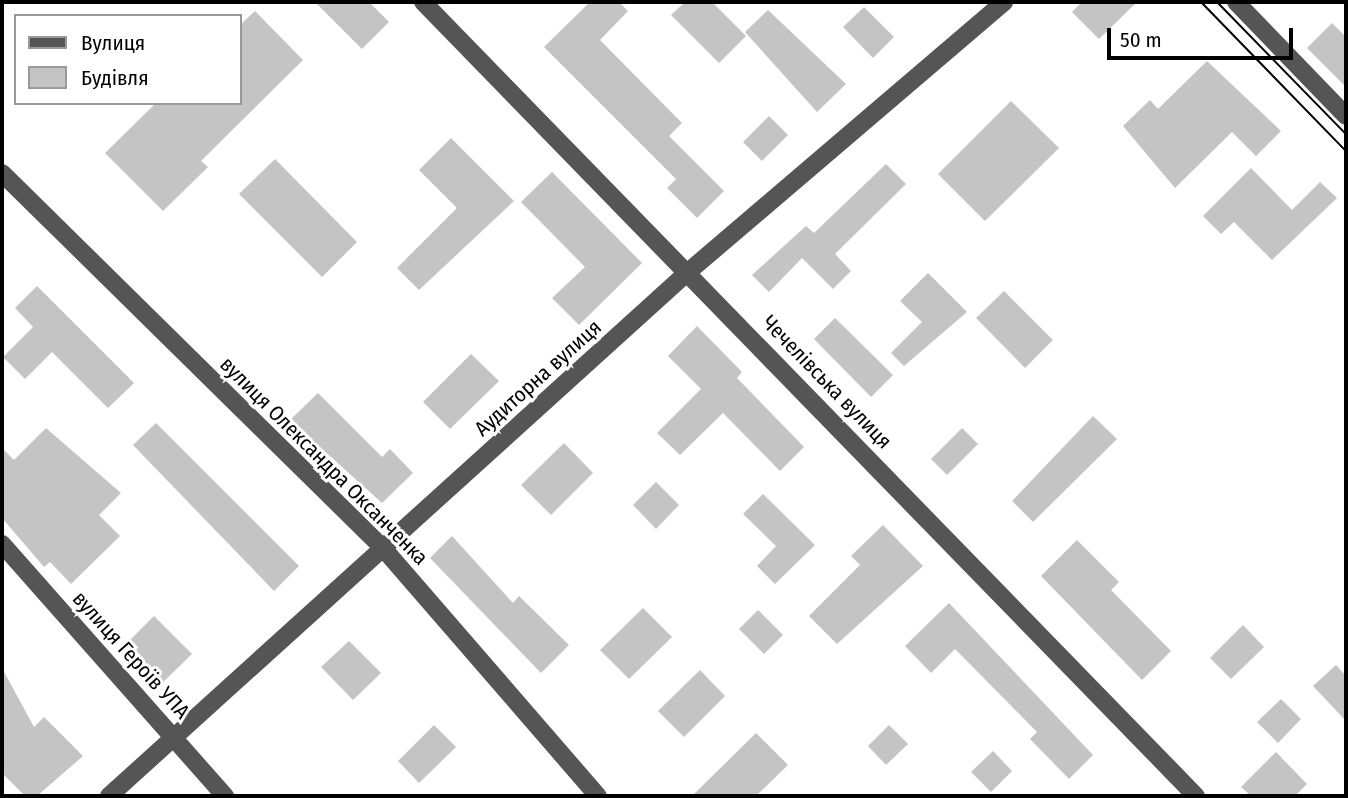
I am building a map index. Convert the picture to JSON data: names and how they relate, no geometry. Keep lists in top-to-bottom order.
{
  "streets": {
    "street": [
      "Аудиторна вулиця",
      "Чечелівська вулиця",
      "вулиця Олександра Оксанченка",
      "вулиця Героїв УПА"
    ]
  },
  "crossings": [
    ["Аудиторна вулиця", "Чечелівська вулиця"],
    ["Аудиторна вулиця", "вулиця Олександра Оксанченка"],
    ["Аудиторна вулиця", "вулиця Героїв УПА"]
  ],
  "legend": ["Вулиця", "Будівля"],
  "scale_bar": "50 m"
}
